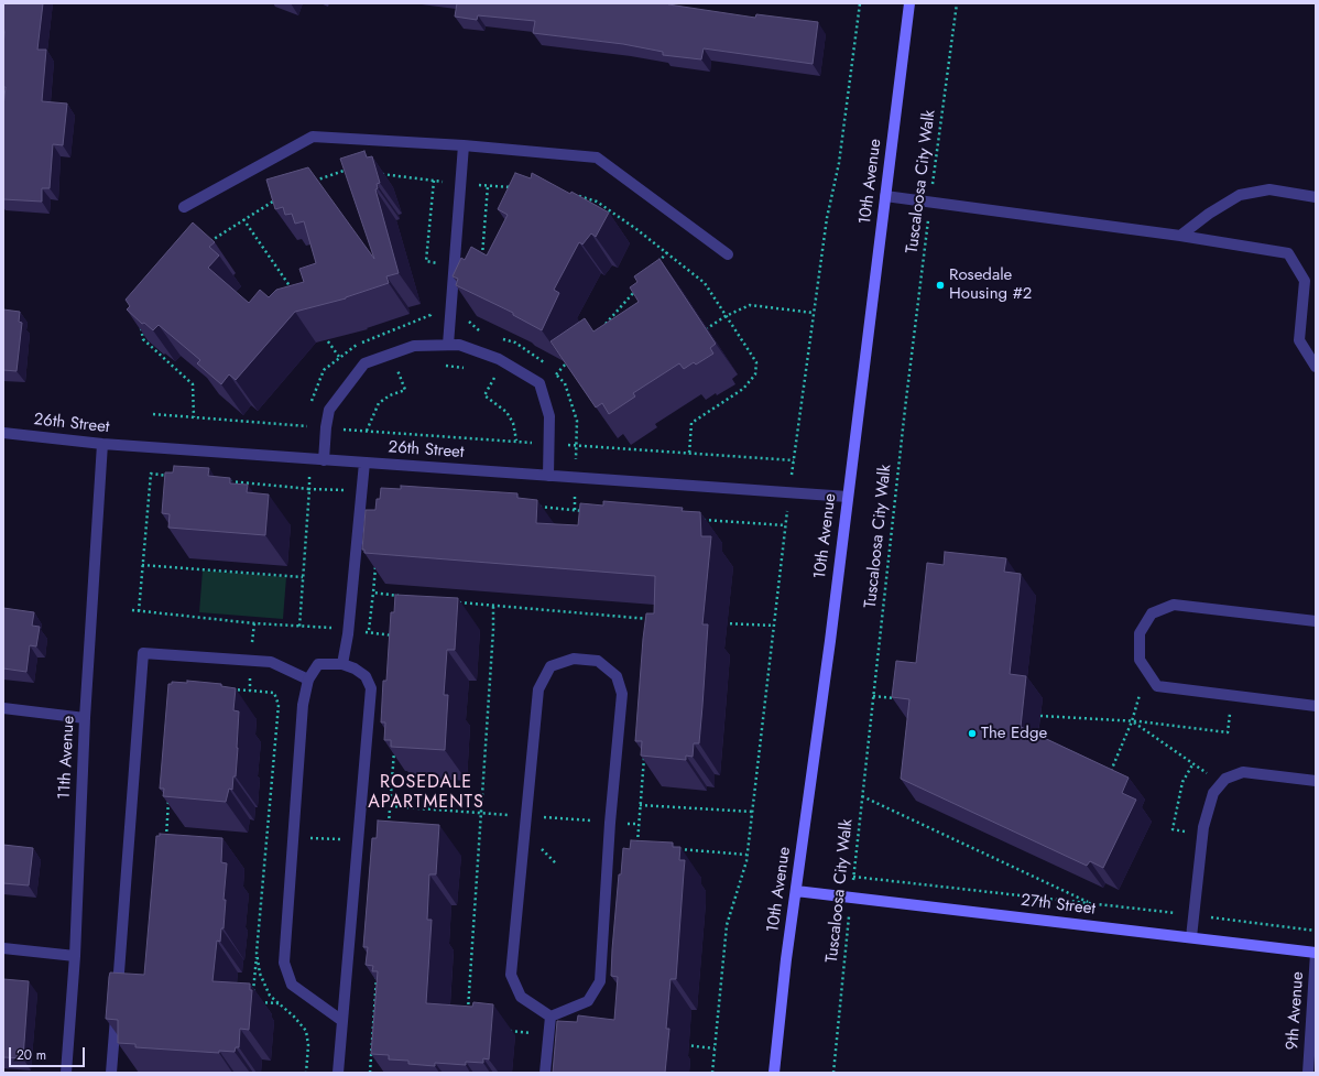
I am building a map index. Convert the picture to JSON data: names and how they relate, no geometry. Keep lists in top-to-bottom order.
{
  "streets": {
    "main road": ["10th Avenue", "27th Street"],
    "street": ["26th Street", "11th Avenue", "9th Avenue"],
    "path": ["Tuscaloosa City Walk"]
  },
  "crossings": [
    ["10th Avenue", "26th Street"],
    ["10th Avenue", "27th Street"],
    ["Tuscaloosa City Walk", "27th Street"],
    ["26th Street", "11th Avenue"],
    ["27th Street", "9th Avenue"]
  ],
  "districts": ["ROSEDALE APARTMENTS"],
  "places": ["Rosedale Housing #2", "The Edge"],
  "scale_bar": "20 m"
}
